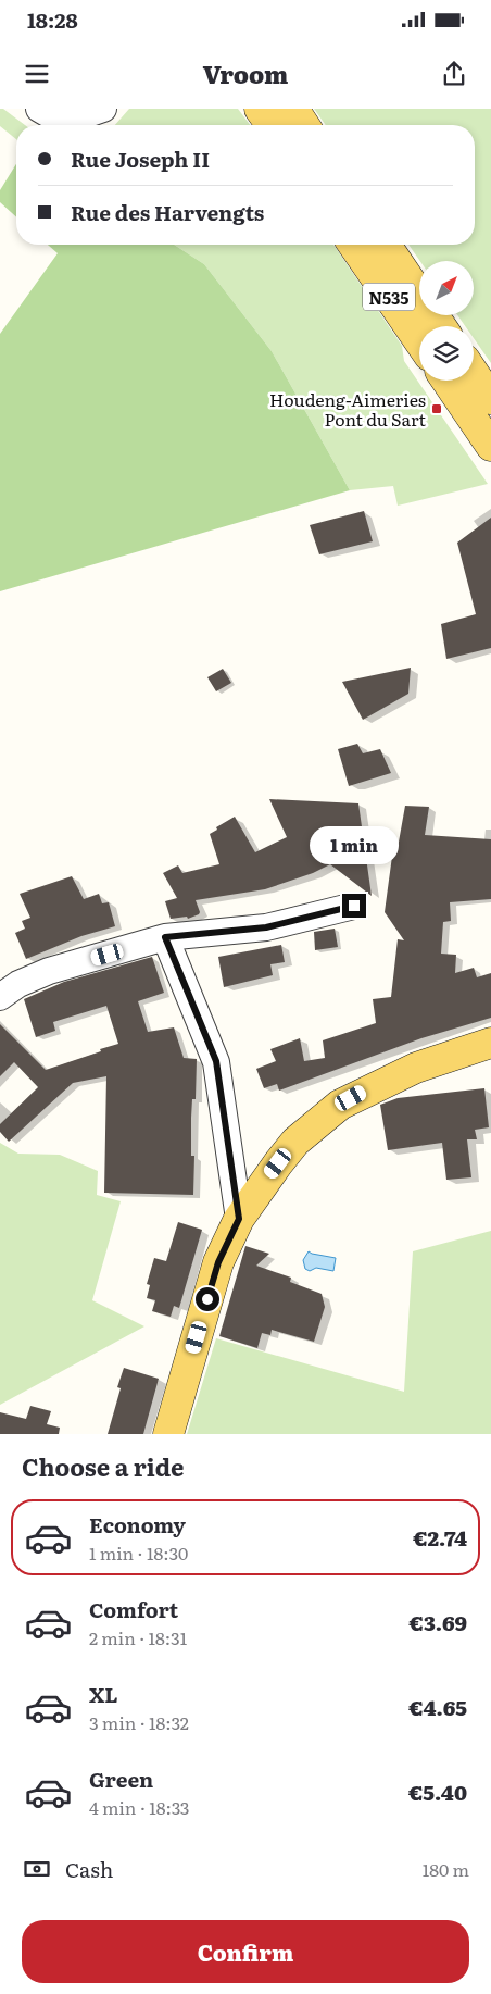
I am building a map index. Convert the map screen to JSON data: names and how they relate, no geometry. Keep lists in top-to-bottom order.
{
  "streets": {
    "main road": ["N535"]
  },
  "places": {
    "transit": ["Houdeng-Aimeries Pont du Sart"]
  },
  "north": "top right",
  "page": {
    "status": "18:28",
    "header": "Vroom",
    "banner": ["Rue Joseph II", "Rue des Harvengts"],
    "bubble": "1 min",
    "heading": "Choose a ride",
    "list": [
      {
        "name": "Economy",
        "note": "1 min · 18:30",
        "value": "€2.74"
      },
      {
        "name": "Comfort",
        "note": "2 min · 18:31",
        "value": "€3.69"
      },
      {
        "name": "XL",
        "note": "3 min · 18:32",
        "value": "€4.65"
      },
      {
        "name": "Green",
        "note": "4 min · 18:33",
        "value": "€5.40"
      }
    ],
    "pay": ["Cash", "180 m"],
    "buttons": "Confirm"
  }
}
